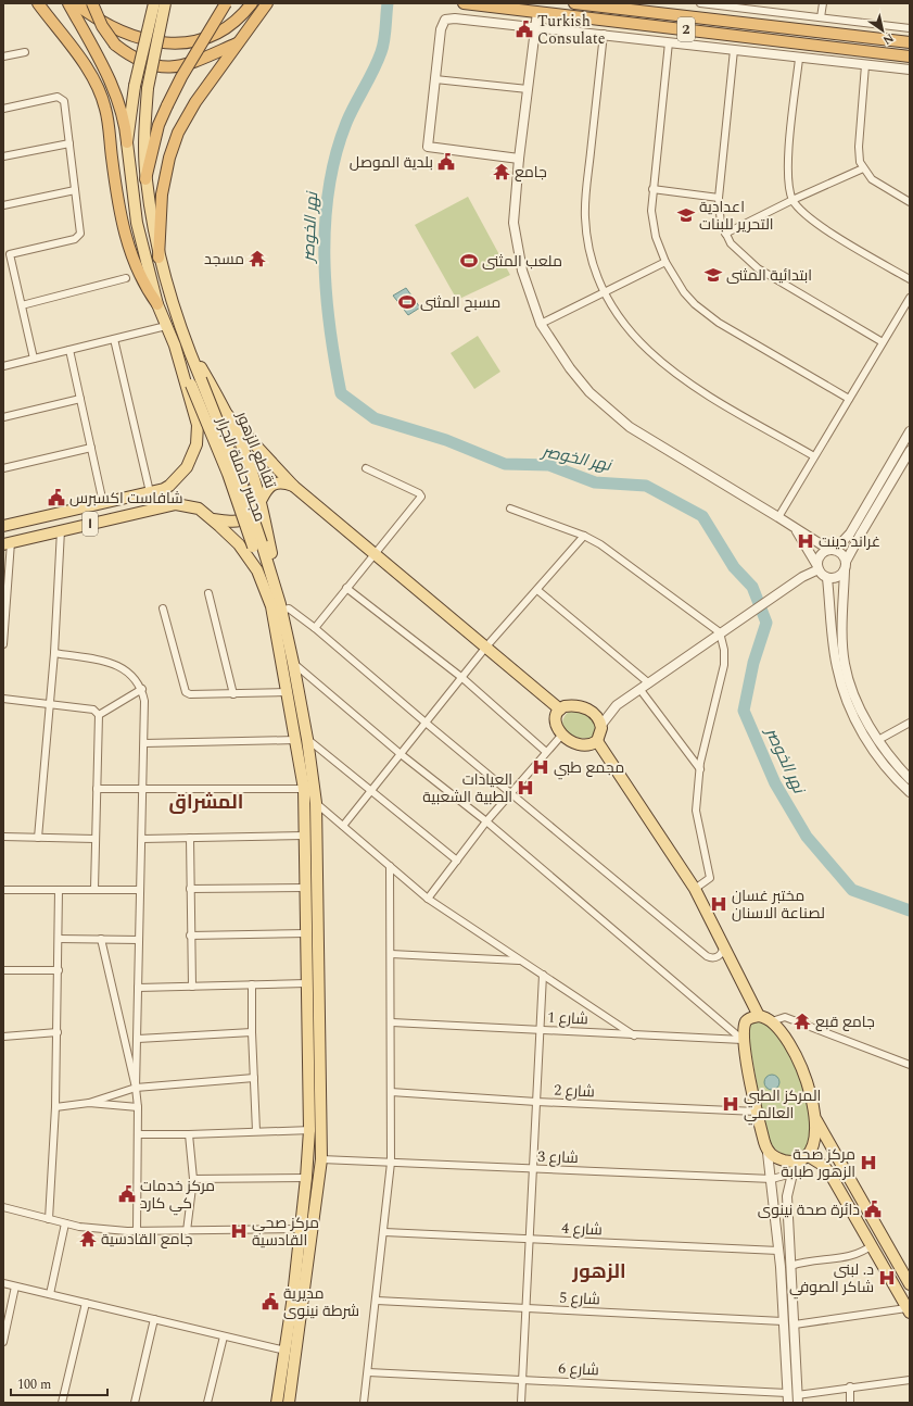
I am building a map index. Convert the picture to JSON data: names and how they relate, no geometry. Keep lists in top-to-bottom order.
{
  "streets": {
    "highway": ["2"],
    "main road": ["تقاطع الزهور", "مجسر حاملة الجرار", "١"],
    "street": [
      "شارع 1",
      "شارع 2",
      "شارع 3",
      "شارع 4",
      "شارع 5",
      "شارع 6"
    ]
  },
  "crossings": [
    ["تقاطع الزهور", "مجسر حاملة الجرار"]
  ],
  "districts": ["المشراق", "الزهور"],
  "water": ["نهر الخوصر"],
  "places": {
    "public building": [
      "Turkish Consulate",
      "بلدية الموصل",
      "شافاست اكسبرس",
      "مركز خدمات كي كارد",
      "دائرة صحة نينوى",
      "مديرية شرطة نينوى"
    ],
    "temple": [
      "جامع",
      "مسجد",
      "جامع قبع",
      "جامع القادسية"
    ],
    "school or university": ["اعدادية التحرير للبنات", "ابتدائية المثنى"],
    "sports": ["ملعب المثنى", "مسبح المثنى"],
    "hospital": [
      "غراند دينت",
      "مجمع طبي",
      "العيادات الطبية الشعبية",
      "مختبر غسان لصناعة الاسنان",
      "المركز الطبي العالمي",
      "مركز صحة الزهور طبابة",
      "مركز صحي القادسية",
      "د. لبنى شاكر الصوفي"
    ]
  },
  "scale_bar": "100 m",
  "north": "bottom right"
}
